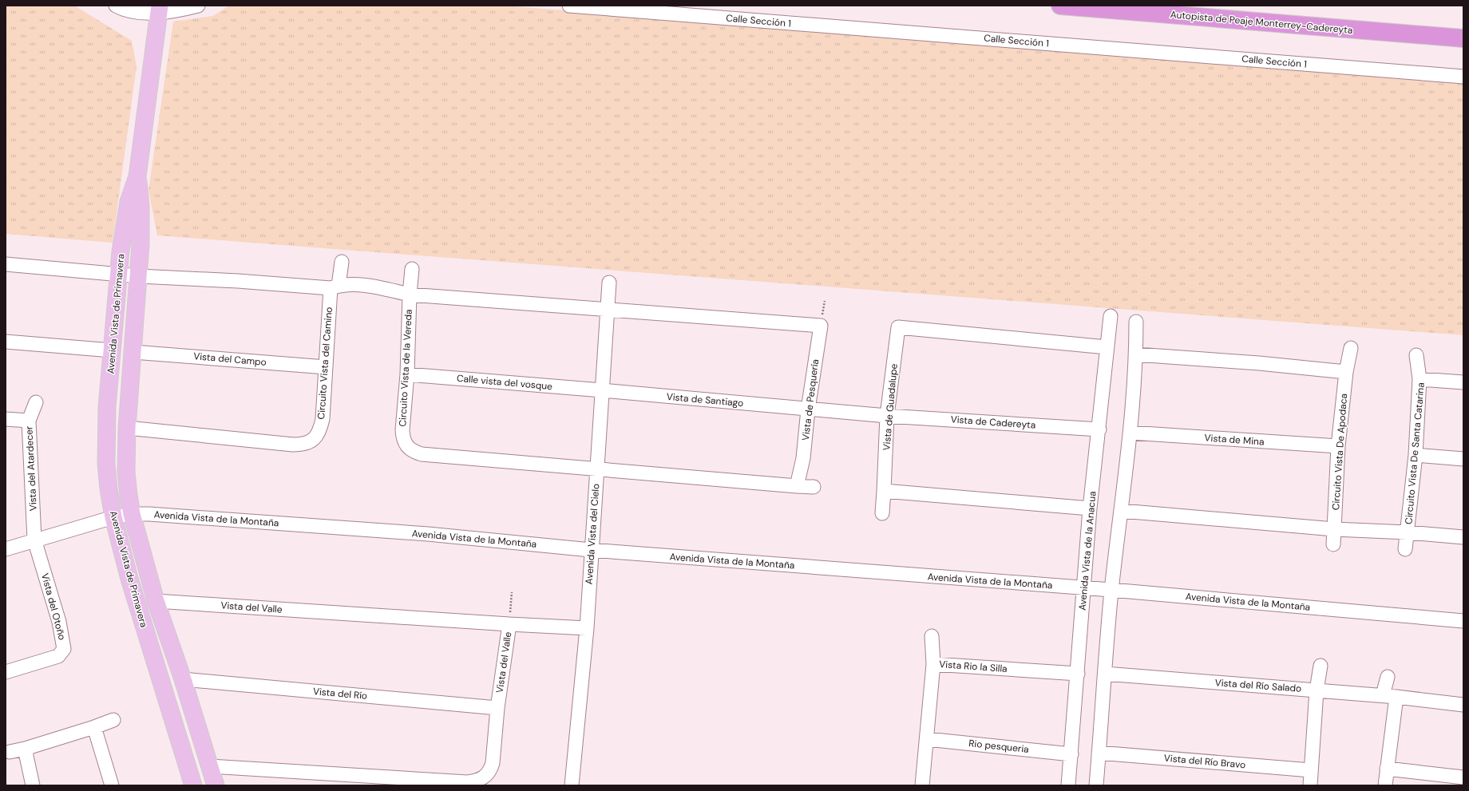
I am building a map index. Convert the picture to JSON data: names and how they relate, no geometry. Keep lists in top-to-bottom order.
{
  "streets": {
    "highway": ["Autopista de Peaje Monterrey-Cadereyta"],
    "main road": ["Avenida Vista de Primavera"],
    "street": [
      "Calle Sección 1",
      "Vista del Campo",
      "Circuito Vista del Camino",
      "Circuito Vista de la Vereda",
      "Calle vista del vosque",
      "Vista de Santiago",
      "Vista de Pesquería",
      "Vista de Guadalupe",
      "Vista de Cadereyta",
      "Vista de Mina",
      "Circuito Vista De Apodaca",
      "Circuito Vista De Santa Catarina",
      "Vista del Atardecer",
      "Avenida Vista de la Montaña",
      "Avenida Vista del Cielo",
      "Avenida Vista de la Anacua",
      "Vista del Otoño",
      "Vista del Valle",
      "Vista Rio la Silla",
      "Vista del Río Salado",
      "Vista del Río",
      "Rio pesqueria",
      "Vista del Río Bravo"
    ]
  },
  "crossings": [
    ["Avenida Vista de Primavera", "Vista del Campo"],
    ["Avenida Vista de Primavera", "Circuito Vista del Camino"],
    ["Avenida Vista de Primavera", "Avenida Vista de la Montaña"],
    ["Avenida Vista de Primavera", "Vista del Valle"],
    ["Avenida Vista de Primavera", "Vista del Río"],
    ["Vista del Campo", "Circuito Vista del Camino"],
    ["Circuito Vista de la Vereda", "Calle vista del vosque"],
    ["Circuito Vista de la Vereda", "Avenida Vista del Cielo"],
    ["Calle vista del vosque", "Vista de Santiago"],
    ["Calle vista del vosque", "Avenida Vista del Cielo"],
    ["Vista de Santiago", "Vista de Pesquería"],
    ["Vista de Santiago", "Vista de Guadalupe"],
    ["Vista de Santiago", "Vista de Cadereyta"],
    ["Vista de Santiago", "Avenida Vista del Cielo"],
    ["Vista de Pesquería", "Avenida Vista del Cielo"],
    ["Vista de Guadalupe", "Vista de Cadereyta"],
    ["Vista de Guadalupe", "Avenida Vista de la Anacua"],
    ["Vista de Cadereyta", "Avenida Vista de la Anacua"],
    ["Vista de Mina", "Circuito Vista De Apodaca"],
    ["Vista del Atardecer", "Avenida Vista de la Montaña"],
    ["Vista del Atardecer", "Vista del Otoño"],
    ["Avenida Vista de la Montaña", "Avenida Vista del Cielo"],
    ["Avenida Vista de la Montaña", "Avenida Vista de la Anacua"],
    ["Avenida Vista de la Montaña", "Vista del Otoño"],
    ["Avenida Vista de la Anacua", "Vista Rio la Silla"],
    ["Avenida Vista de la Anacua", "Rio pesqueria"],
    ["Vista del Valle", "Vista del Río"],
    ["Vista Rio la Silla", "Rio pesqueria"]
  ]
}
